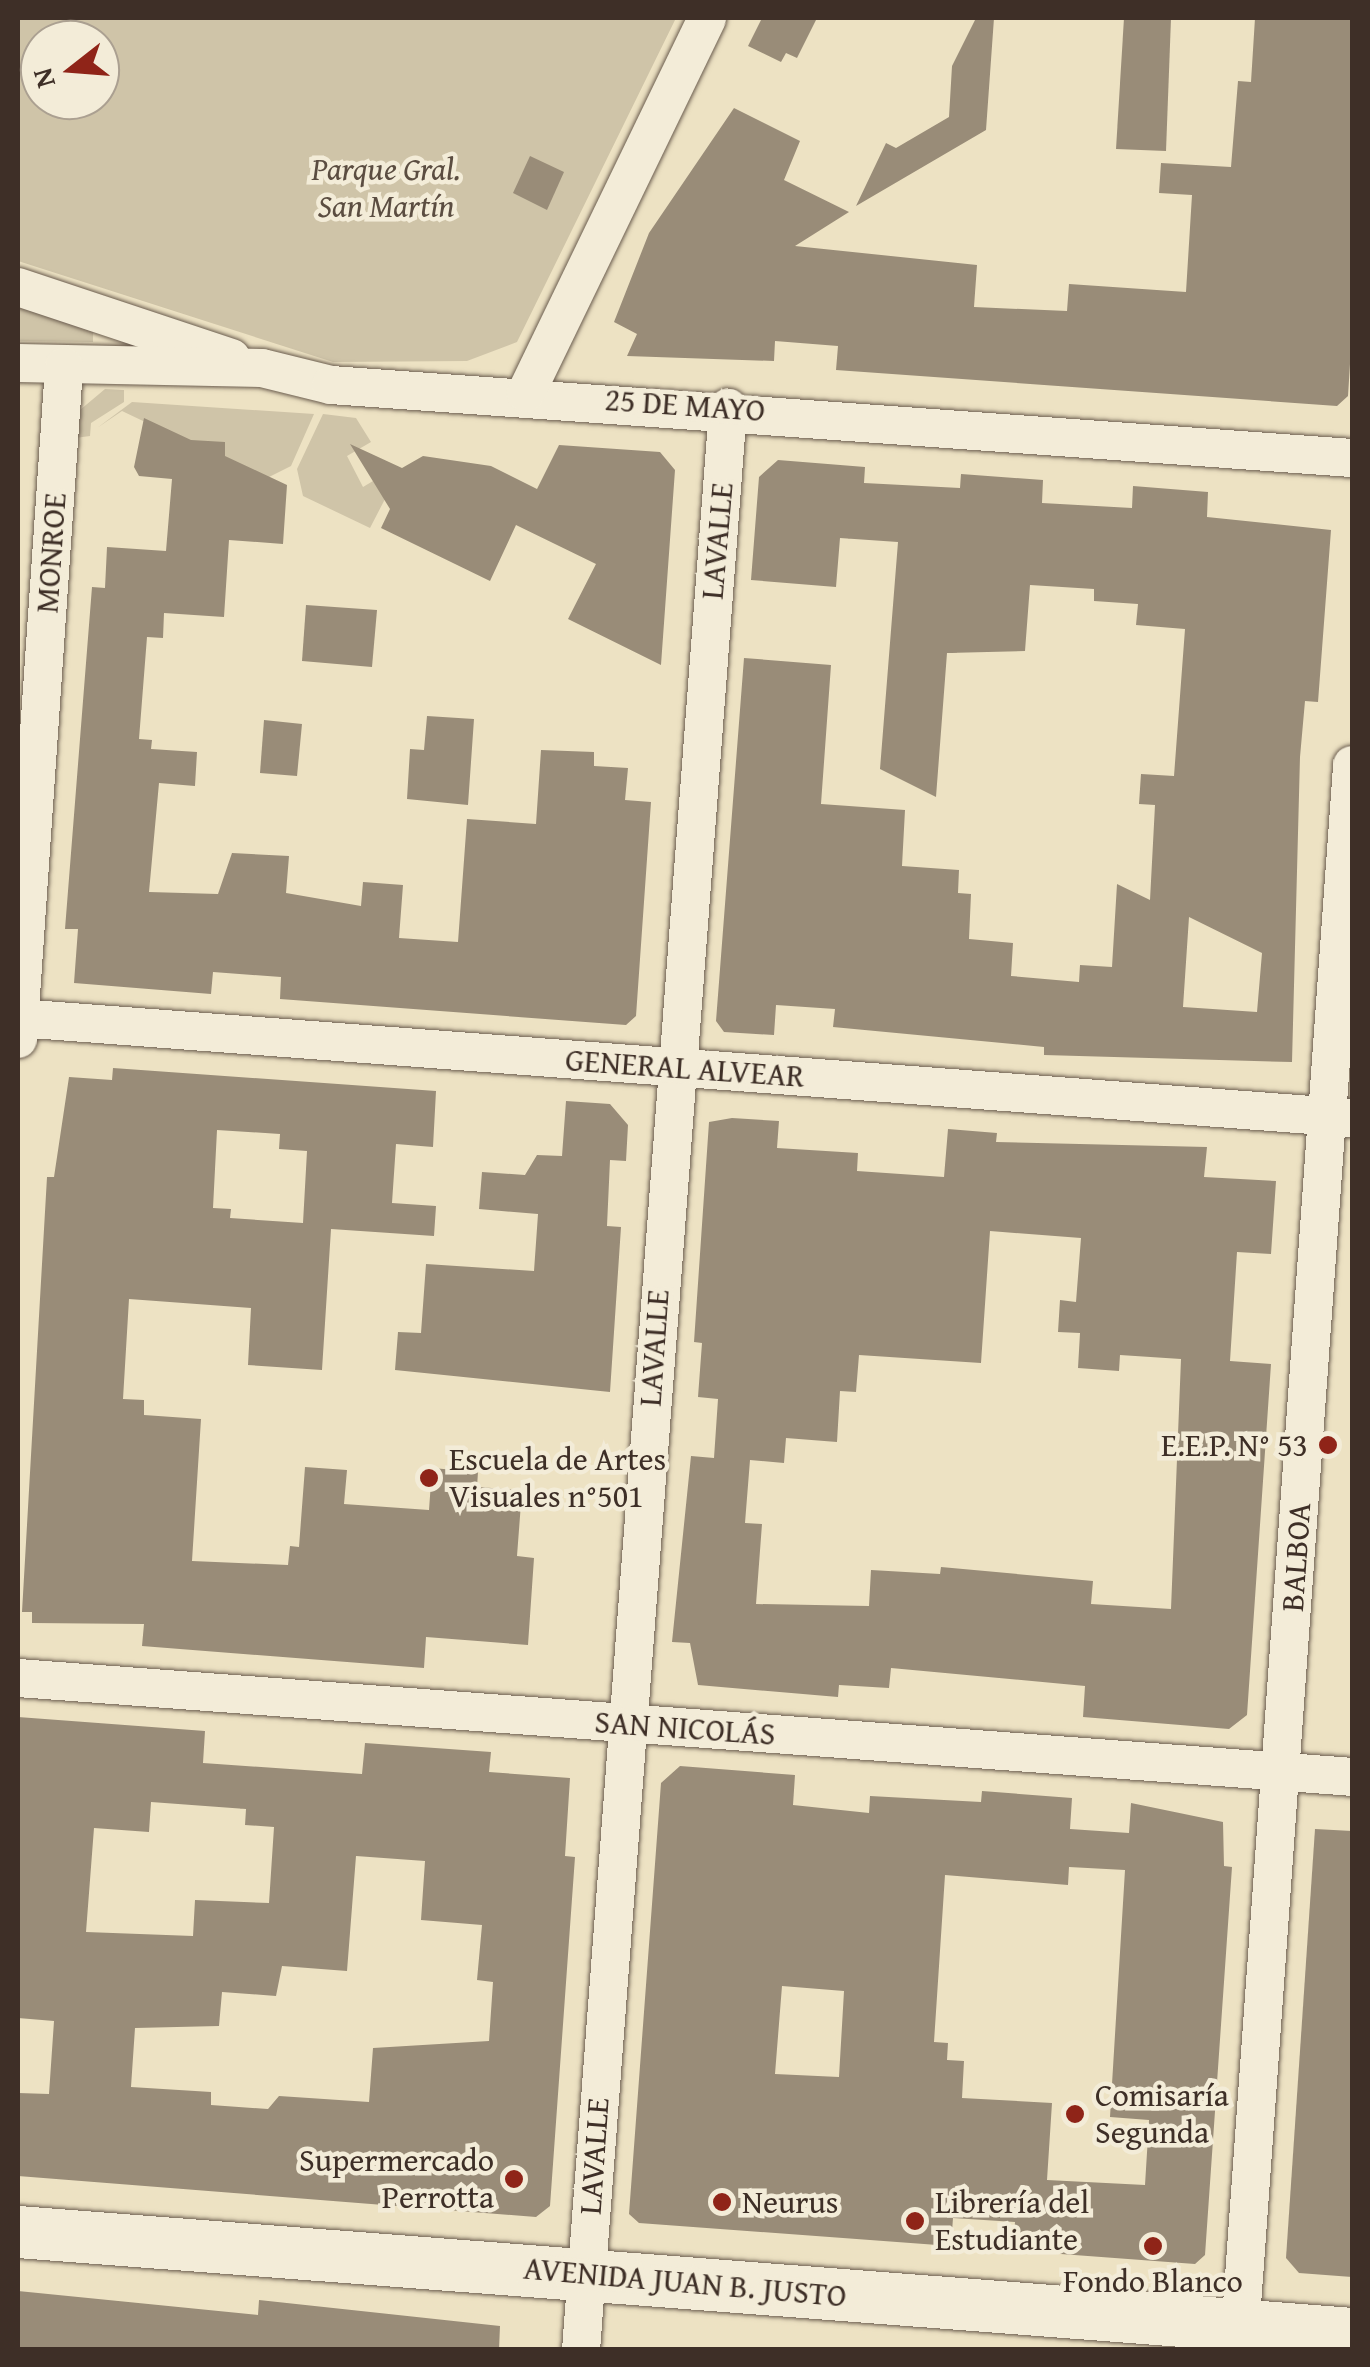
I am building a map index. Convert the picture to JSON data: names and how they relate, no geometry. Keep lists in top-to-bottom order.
{
  "streets": {
    "main road": ["AVENIDA JUAN B. JUSTO"],
    "street": [
      "25 DE MAYO",
      "LAVALLE",
      "MONROE",
      "GENERAL ALVEAR",
      "BALBOA",
      "SAN NICOLÁS"
    ]
  },
  "crossings": [
    ["25 DE MAYO", "LAVALLE"],
    ["25 DE MAYO", "MONROE"],
    ["LAVALLE", "GENERAL ALVEAR"],
    ["LAVALLE", "SAN NICOLÁS"],
    ["LAVALLE", "AVENIDA JUAN B. JUSTO"],
    ["MONROE", "GENERAL ALVEAR"],
    ["GENERAL ALVEAR", "BALBOA"],
    ["BALBOA", "SAN NICOLÁS"],
    ["BALBOA", "AVENIDA JUAN B. JUSTO"]
  ],
  "parks": ["Parque Gral. San Martín"],
  "places": [
    "E.E.P. N° 53",
    "Escuela de Artes Visuales n°501",
    "Comisaría Segunda",
    "Supermercado Perrotta",
    "Neurus",
    "Librería del Estudiante",
    "Fondo Blanco"
  ],
  "north": "left"
}
